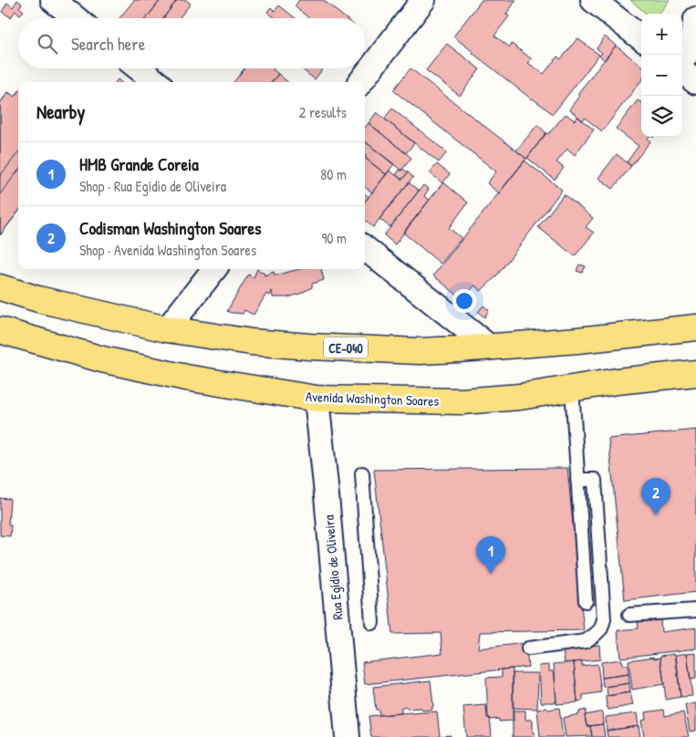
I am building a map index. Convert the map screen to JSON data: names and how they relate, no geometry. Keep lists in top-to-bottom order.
{
  "streets": {
    "highway": ["CE-040", "Avenida Washington Soares"],
    "street": ["Rua Egídio de Oliveira"]
  },
  "crossings": [
    ["Avenida Washington Soares", "Rua Egídio de Oliveira"]
  ],
  "page": {
    "map_buttons": ["+", "−"],
    "search": "Search here",
    "heading": ["Nearby", "2 results"],
    "list": [
      {
        "mark": "1",
        "name": "HMB Grande Coreia",
        "note": "Shop · Rua Egídio de Oliveira",
        "value": "80 m"
      },
      {
        "mark": "2",
        "name": "Codisman Washington Soares",
        "note": "Shop · Avenida Washington Soares",
        "value": "90 m"
      }
    ],
    "pins": ["2", "1"]
  }
}
